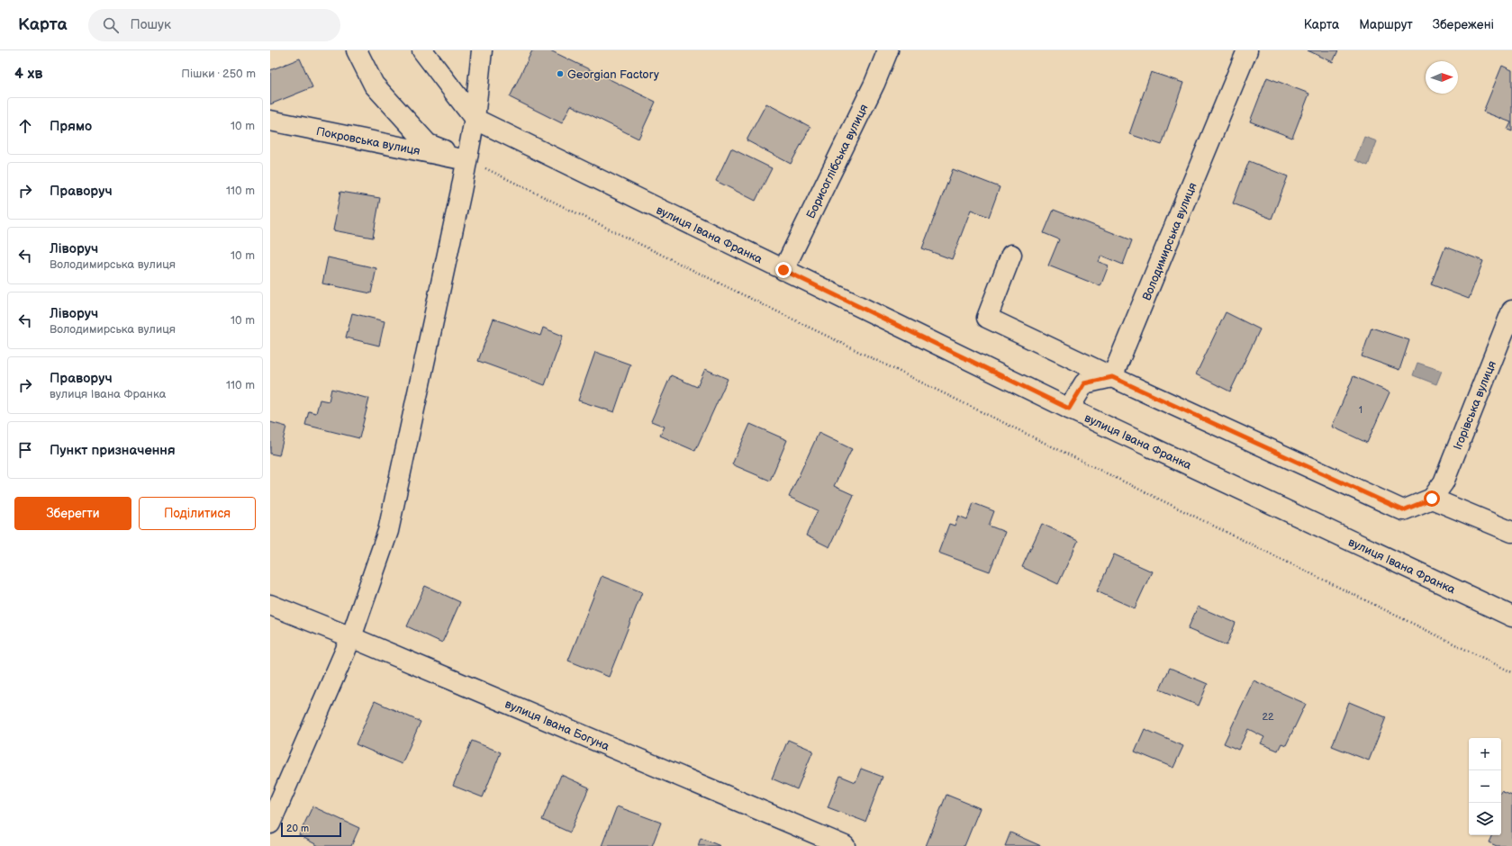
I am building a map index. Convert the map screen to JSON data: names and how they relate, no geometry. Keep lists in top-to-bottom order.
{
  "streets": {
    "street": [
      "Покровська вулиця",
      "Борисоглібська вулиця",
      "вулиця Івана Франка",
      "Володимирська вулиця",
      "Ігорівська вулиця",
      "вулиця Івана Богуна"
    ]
  },
  "crossings": [
    ["Борисоглібська вулиця", "вулиця Івана Франка"]
  ],
  "places": ["Georgian Factory"],
  "house_numbers": ["1", "22"],
  "scale_bar": "20 m",
  "north": "right",
  "page": {
    "header": "Карта",
    "search": "Пошук",
    "nav": ["Карта", "Маршрут", "Збережені"],
    "heading": ["4 хв", "Пішки · 250 m"],
    "list": [
      ["Прямо", "10 m"],
      ["Праворуч", "110 m"],
      ["Ліворуч", "Володимирська вулиця", "10 m"],
      ["Ліворуч", "Володимирська вулиця", "10 m"],
      ["Праворуч", "вулиця Івана Франка", "110 m"],
      "Пункт призначення"
    ],
    "buttons": ["Зберегти", "Поділитися"],
    "map_buttons": ["+", "−"],
    "scale": "20 m"
  }
}
